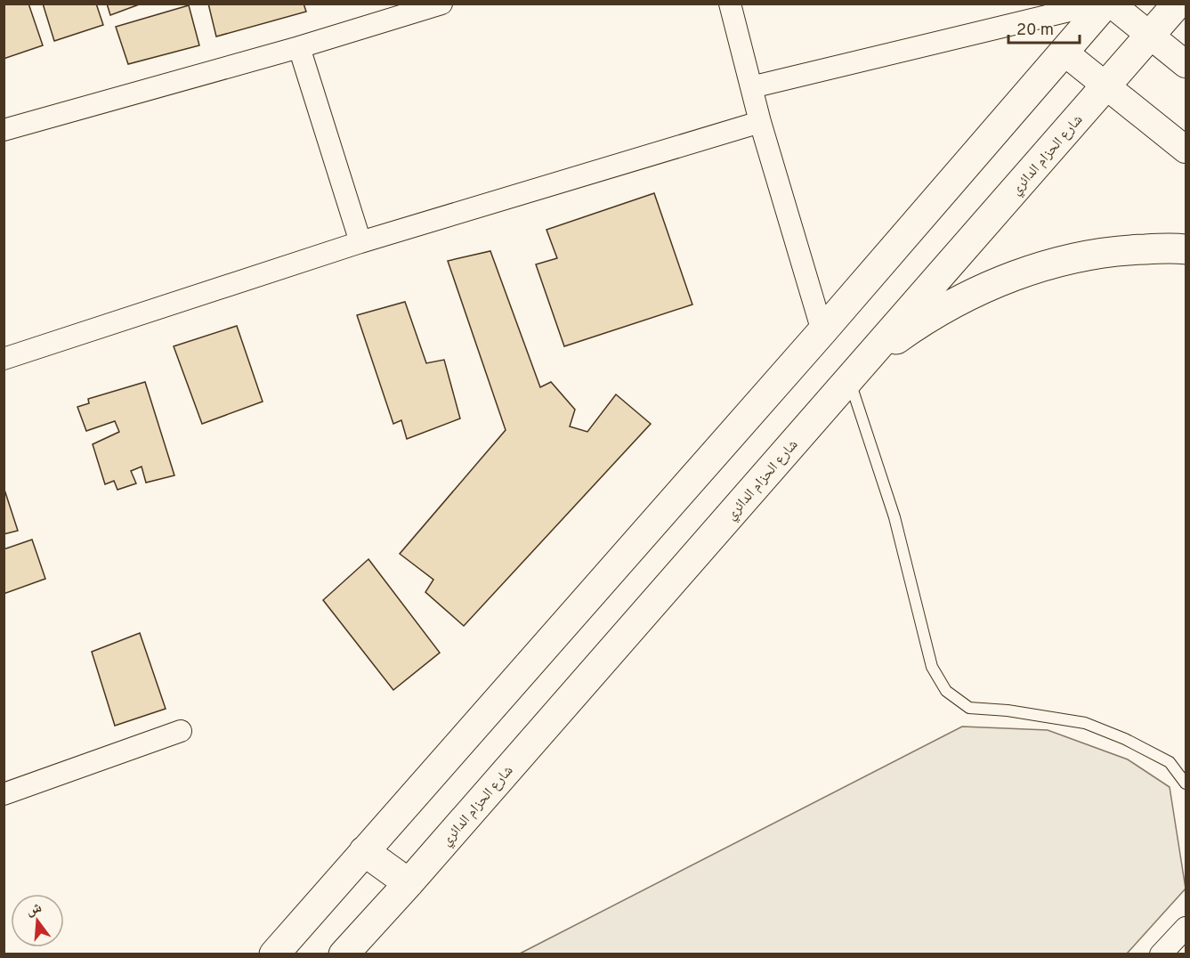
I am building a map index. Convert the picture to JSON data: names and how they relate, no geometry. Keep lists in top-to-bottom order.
{
  "streets": {
    "main road": ["شارع الحزام الدائري"]
  },
  "scale_bar": "20 m",
  "north": "top"
}
